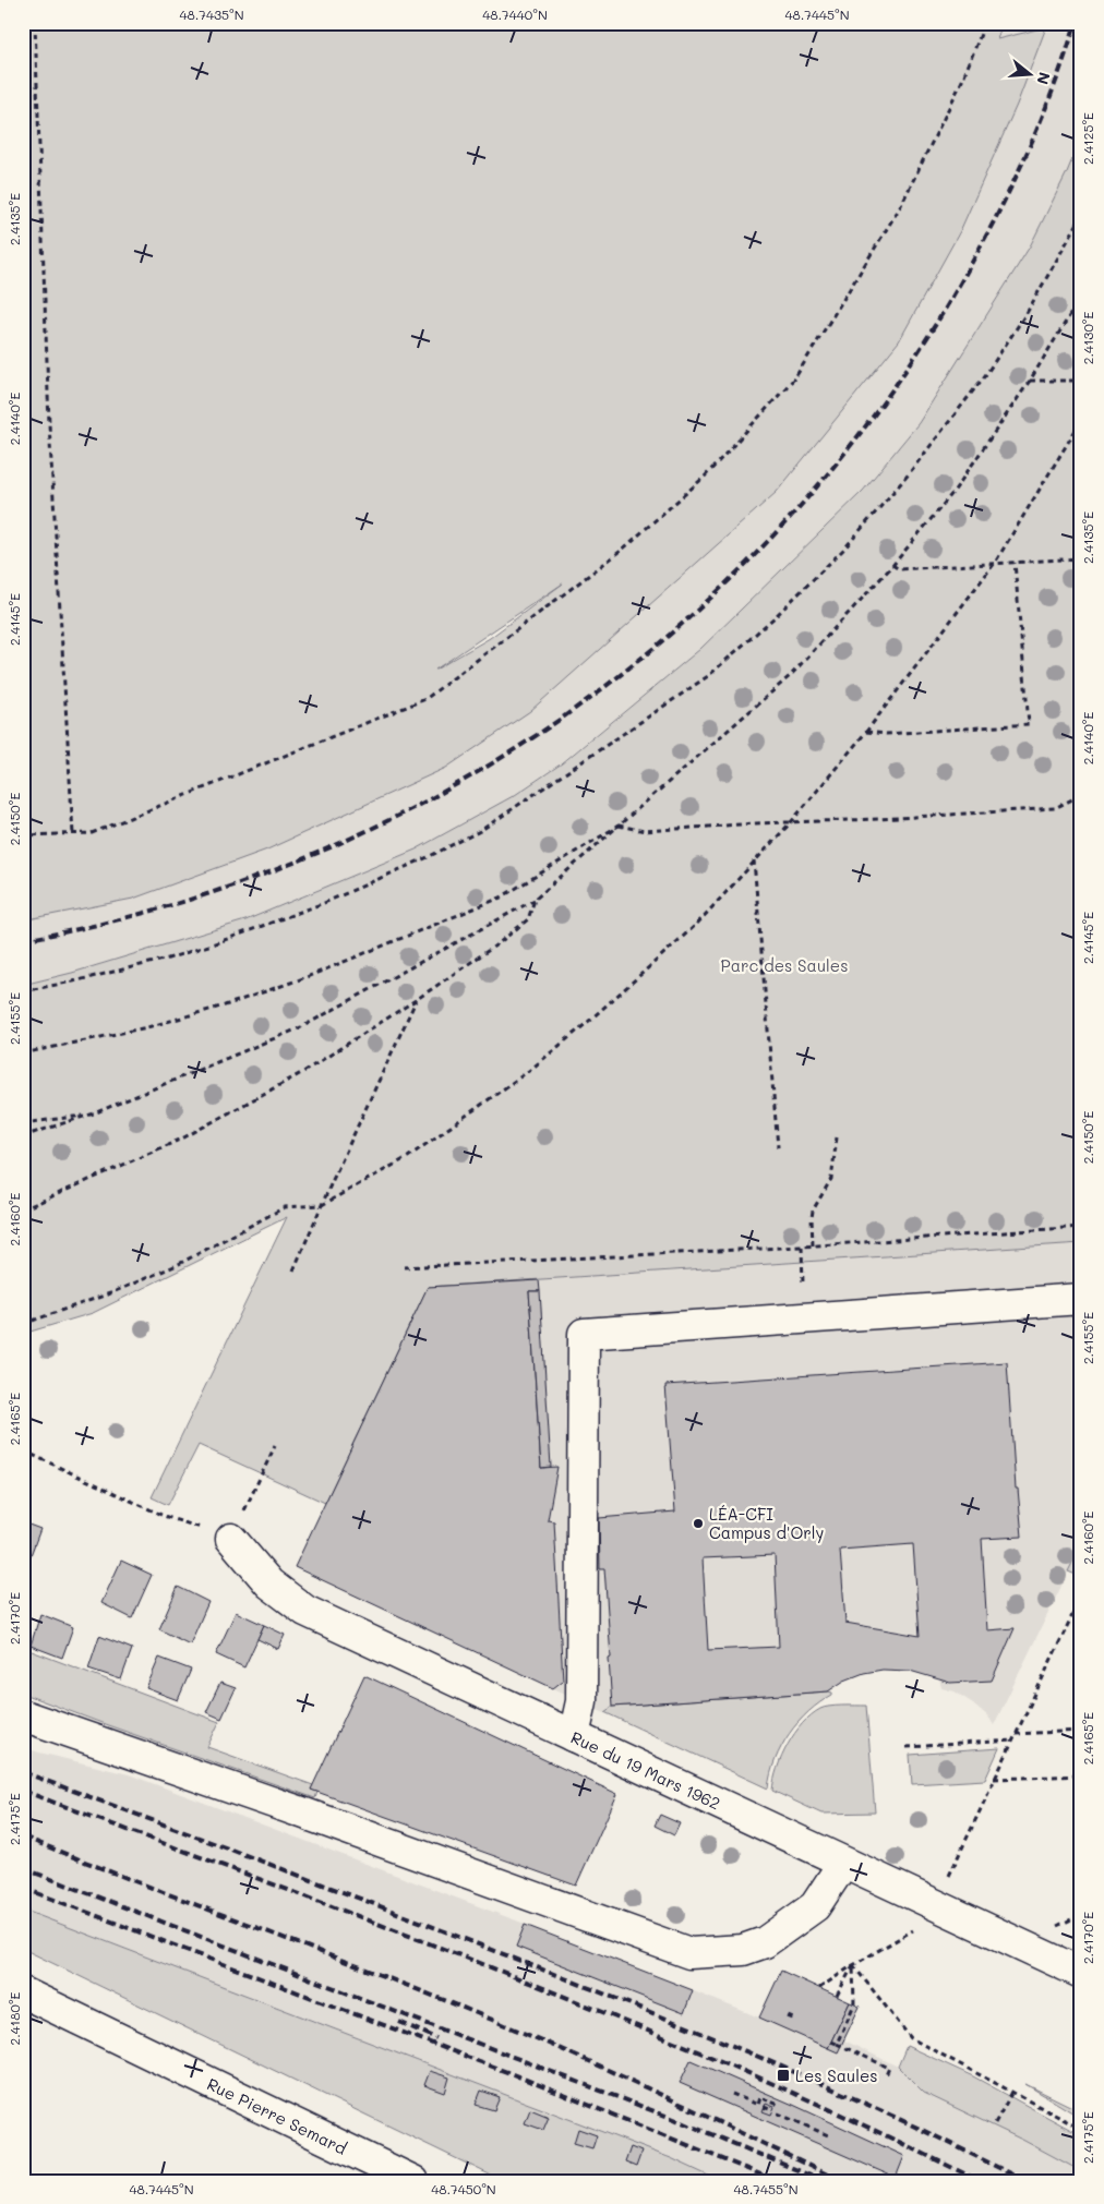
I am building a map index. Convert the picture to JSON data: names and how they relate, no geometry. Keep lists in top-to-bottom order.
{
  "streets": {
    "street": ["Rue du 19 Mars 1962", "Rue Pierre Semard"]
  },
  "parks": ["Parc des Saules"],
  "places": {
    "other": ["LÉA-CFI Campus d'Orly"],
    "transit": ["Les Saules"]
  },
  "north": "right",
  "coordinates": [
    "48.7435°N",
    "48.7440°N",
    "48.7445°N",
    "2.4125°E",
    "2.4135°E",
    "2.4130°E",
    "2.4140°E",
    "2.4145°E",
    "2.4150°E",
    "2.4155°E",
    "2.4160°E",
    "2.4165°E",
    "2.4170°E",
    "2.4175°E",
    "2.4180°E",
    "48.7450°N",
    "48.7455°N"
  ]
}
